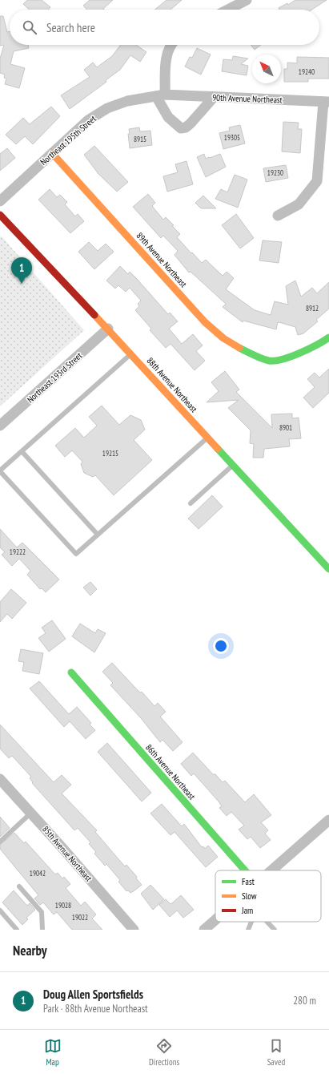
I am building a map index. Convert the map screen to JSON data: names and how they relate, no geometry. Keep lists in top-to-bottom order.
{
  "streets": {
    "street": [
      "90th Avenue Northeast",
      "Northeast 195th Street",
      "89th Avenue Northeast",
      "Northeast 193rd Street",
      "88th Avenue Northeast",
      "86th Avenue Northeast",
      "85th Avenue Northeast"
    ]
  },
  "crossings": [
    ["90th Avenue Northeast", "Northeast 195th Street"],
    ["Northeast 195th Street", "89th Avenue Northeast"],
    ["Northeast 193rd Street", "88th Avenue Northeast"]
  ],
  "house_numbers": [
    "19240",
    "19305",
    "8915",
    "19230",
    "8912",
    "8901",
    "19215",
    "19222",
    "19042",
    "19028",
    "19022"
  ],
  "legend": ["Fast", "Slow", "Jam"],
  "north": "top left",
  "page": {
    "search": "Search here",
    "pins": "1",
    "heading": "Nearby",
    "list": [
      {
        "mark": "1",
        "name": "Doug Allen Sportsfields",
        "note": "Park · 88th Avenue Northeast",
        "value": "280 m"
      }
    ],
    "nav": ["Map", "Directions", "Saved"]
  }
}
